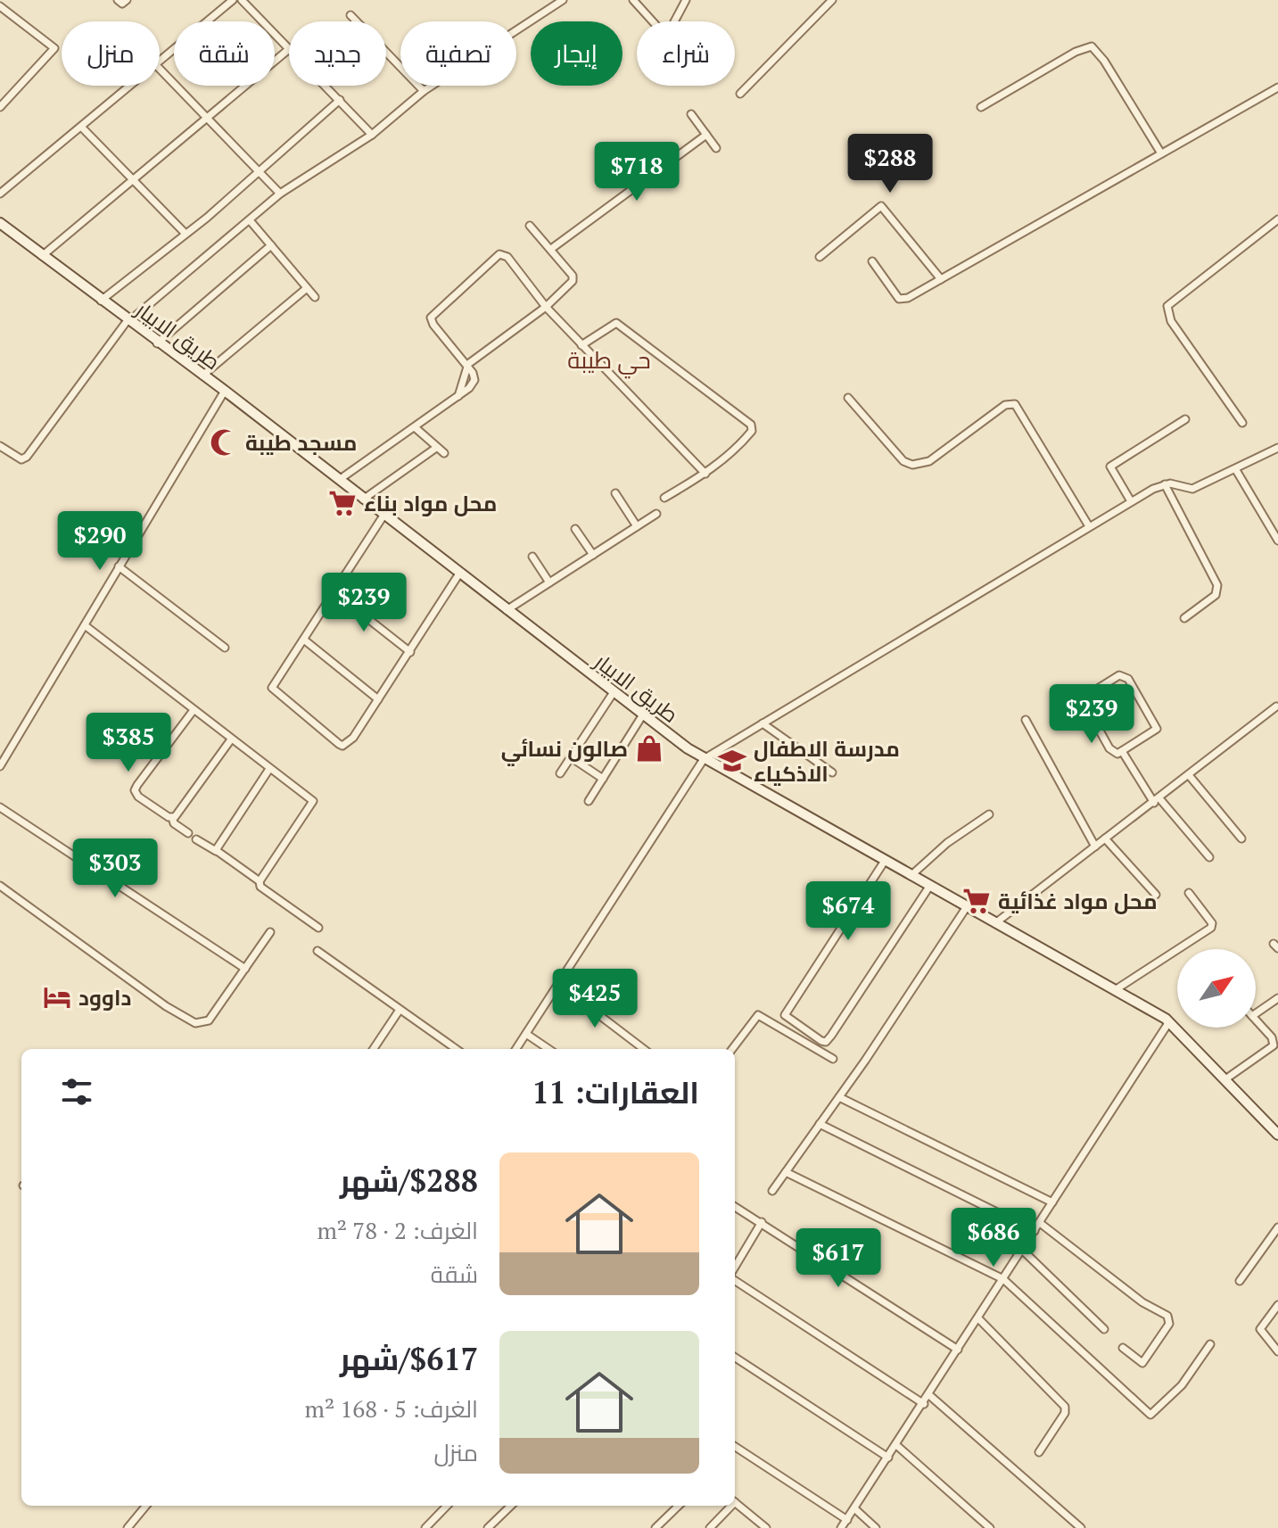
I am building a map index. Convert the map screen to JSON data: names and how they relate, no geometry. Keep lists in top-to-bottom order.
{
  "streets": {
    "main road": ["طريق الابيار"]
  },
  "districts": ["حي طيبة"],
  "places": {
    "mosque": ["مسجد طيبة"],
    "supermarket": ["محل مواد بناء", "محل مواد غذائية"],
    "shop": ["صالون نسائي"],
    "school or university": ["مدرسة الاطفال الاذكياء"],
    "hotel": ["داوود"]
  },
  "north": "top right",
  "page": {
    "chip": [
      "شراء",
      "إيجار",
      "تصفية",
      "جديد",
      "شقة",
      "منزل"
    ],
    "price": [
      "$288",
      "$718",
      "$290",
      "$239",
      "$239",
      "$385",
      "$303",
      "$674",
      "$425",
      "$686",
      "$617"
    ],
    "heading": "العقارات: 11",
    "list": [
      {
        "name": "$288/شهر",
        "note": "الغرف: 2 · 78 m² · شقة"
      },
      {
        "name": "$617/شهر",
        "note": "الغرف: 5 · 168 m² · منزل"
      }
    ]
  }
}
